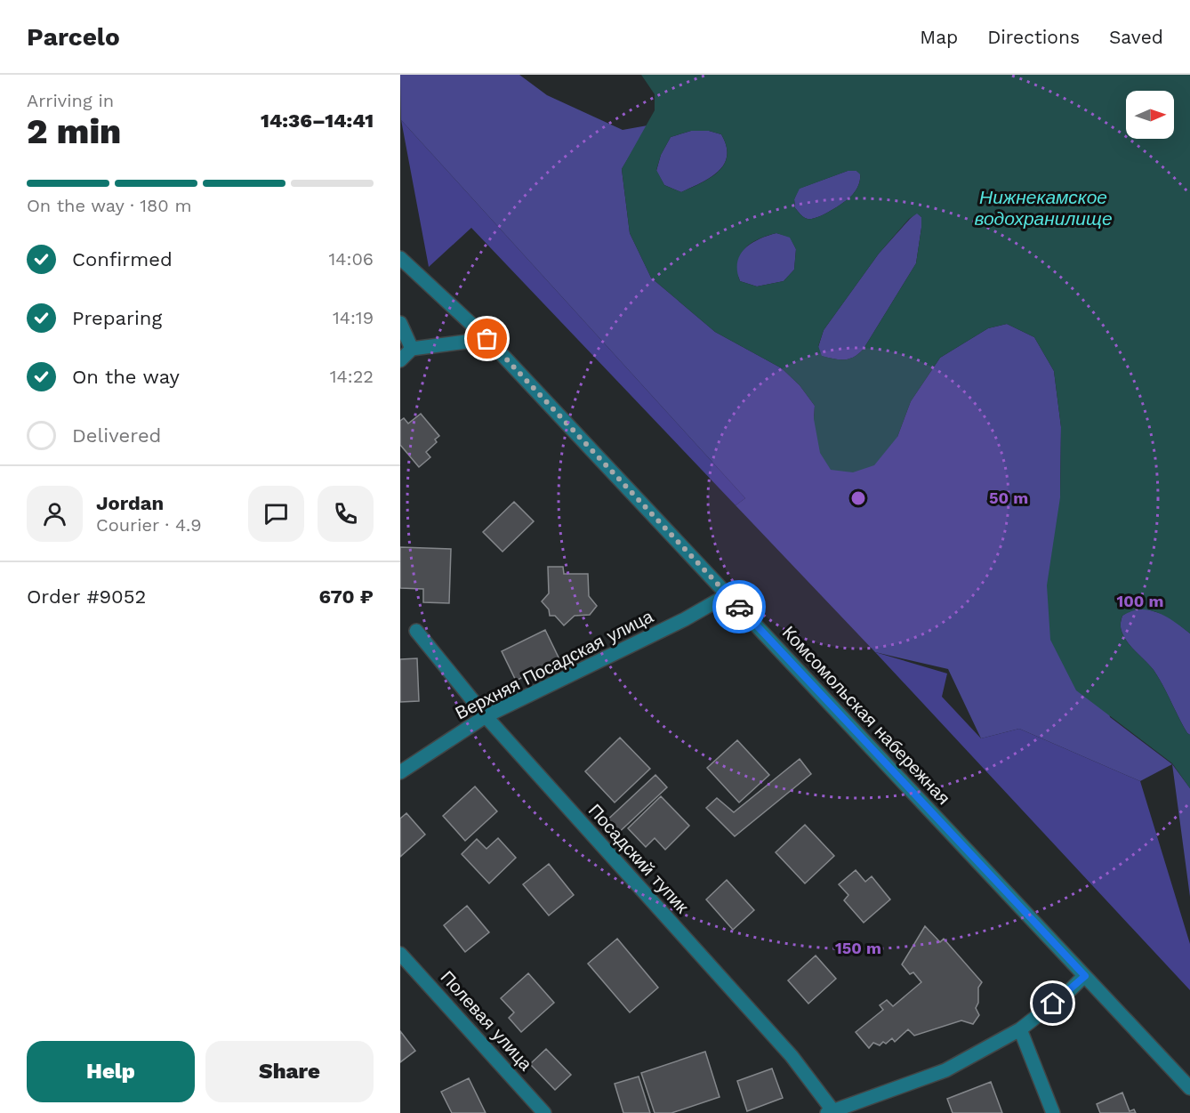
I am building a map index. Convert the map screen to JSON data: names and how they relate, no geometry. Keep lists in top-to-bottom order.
{
  "streets": {
    "street": [
      "Верхняя Посадская улица",
      "Комсомольская набережная",
      "Посадский тупик",
      "Полевая улица"
    ]
  },
  "crossings": [
    ["Верхняя Посадская улица", "Комсомольская набережная"],
    ["Верхняя Посадская улица", "Посадский тупик"]
  ],
  "water": ["Нижнекамское водохранилище"],
  "north": "right",
  "page": {
    "header": "Parcelo",
    "nav": ["Map", "Directions", "Saved"],
    "heading": ["2 min", "Arriving in", "14:36–14:41"],
    "panel": [
      "Jordan",
      "Courier · 4.9",
      "Order #9052",
      "670 ₽"
    ],
    "bar": "On the way · 180 m",
    "list": [
      ["Confirmed", "14:06"],
      ["Preparing", "14:19"],
      ["On the way", "14:22"],
      "Delivered"
    ],
    "buttons": ["Help", "Share"]
  },
  "rings": ["50 m", "100 m", "150 m"]
}
